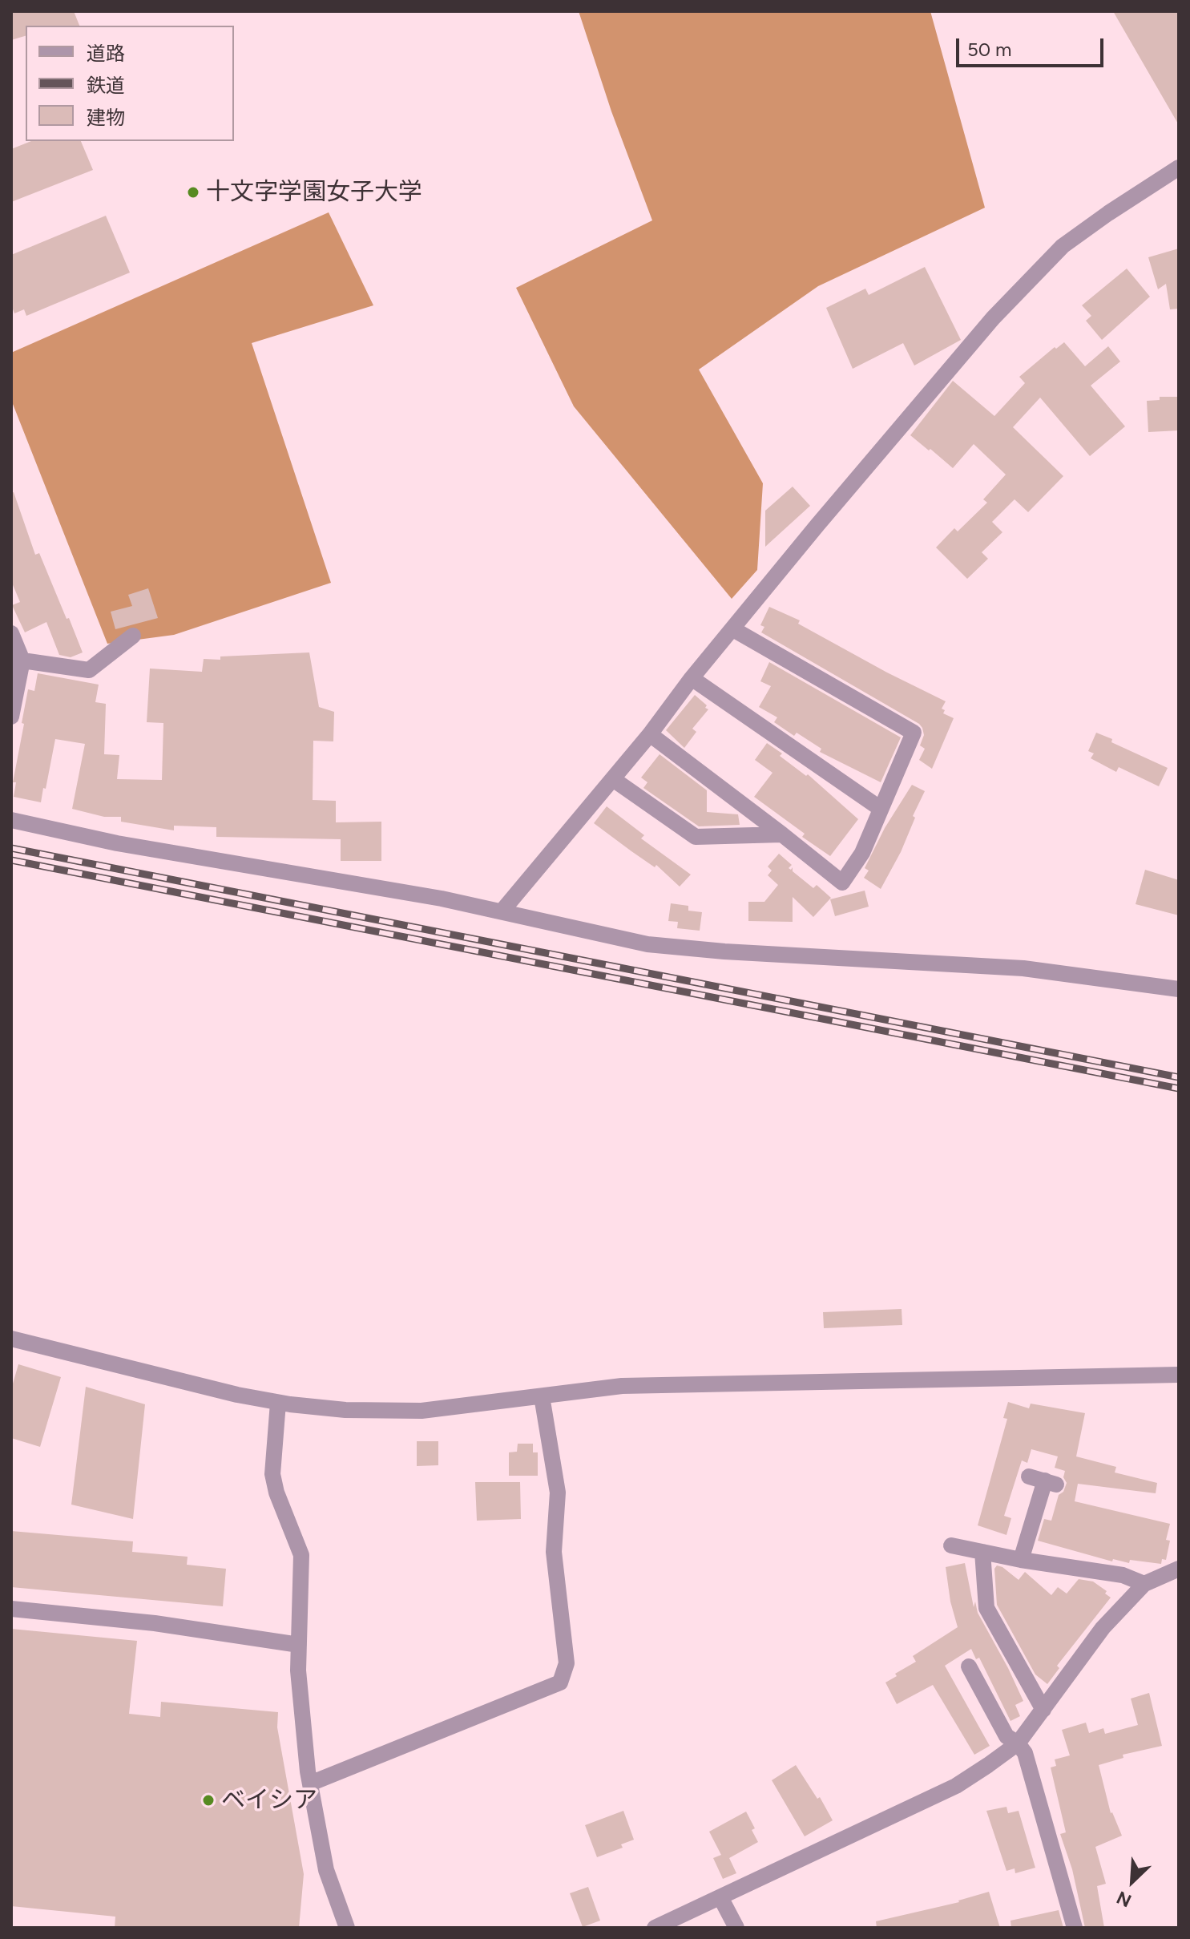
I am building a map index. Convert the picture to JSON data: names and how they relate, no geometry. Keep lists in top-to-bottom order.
{
  "places": ["十文字学園女子大学", "ベイシア"],
  "legend": ["道路", "鉄道", "建物"],
  "scale_bar": "50 m",
  "north": "bottom left"
}
